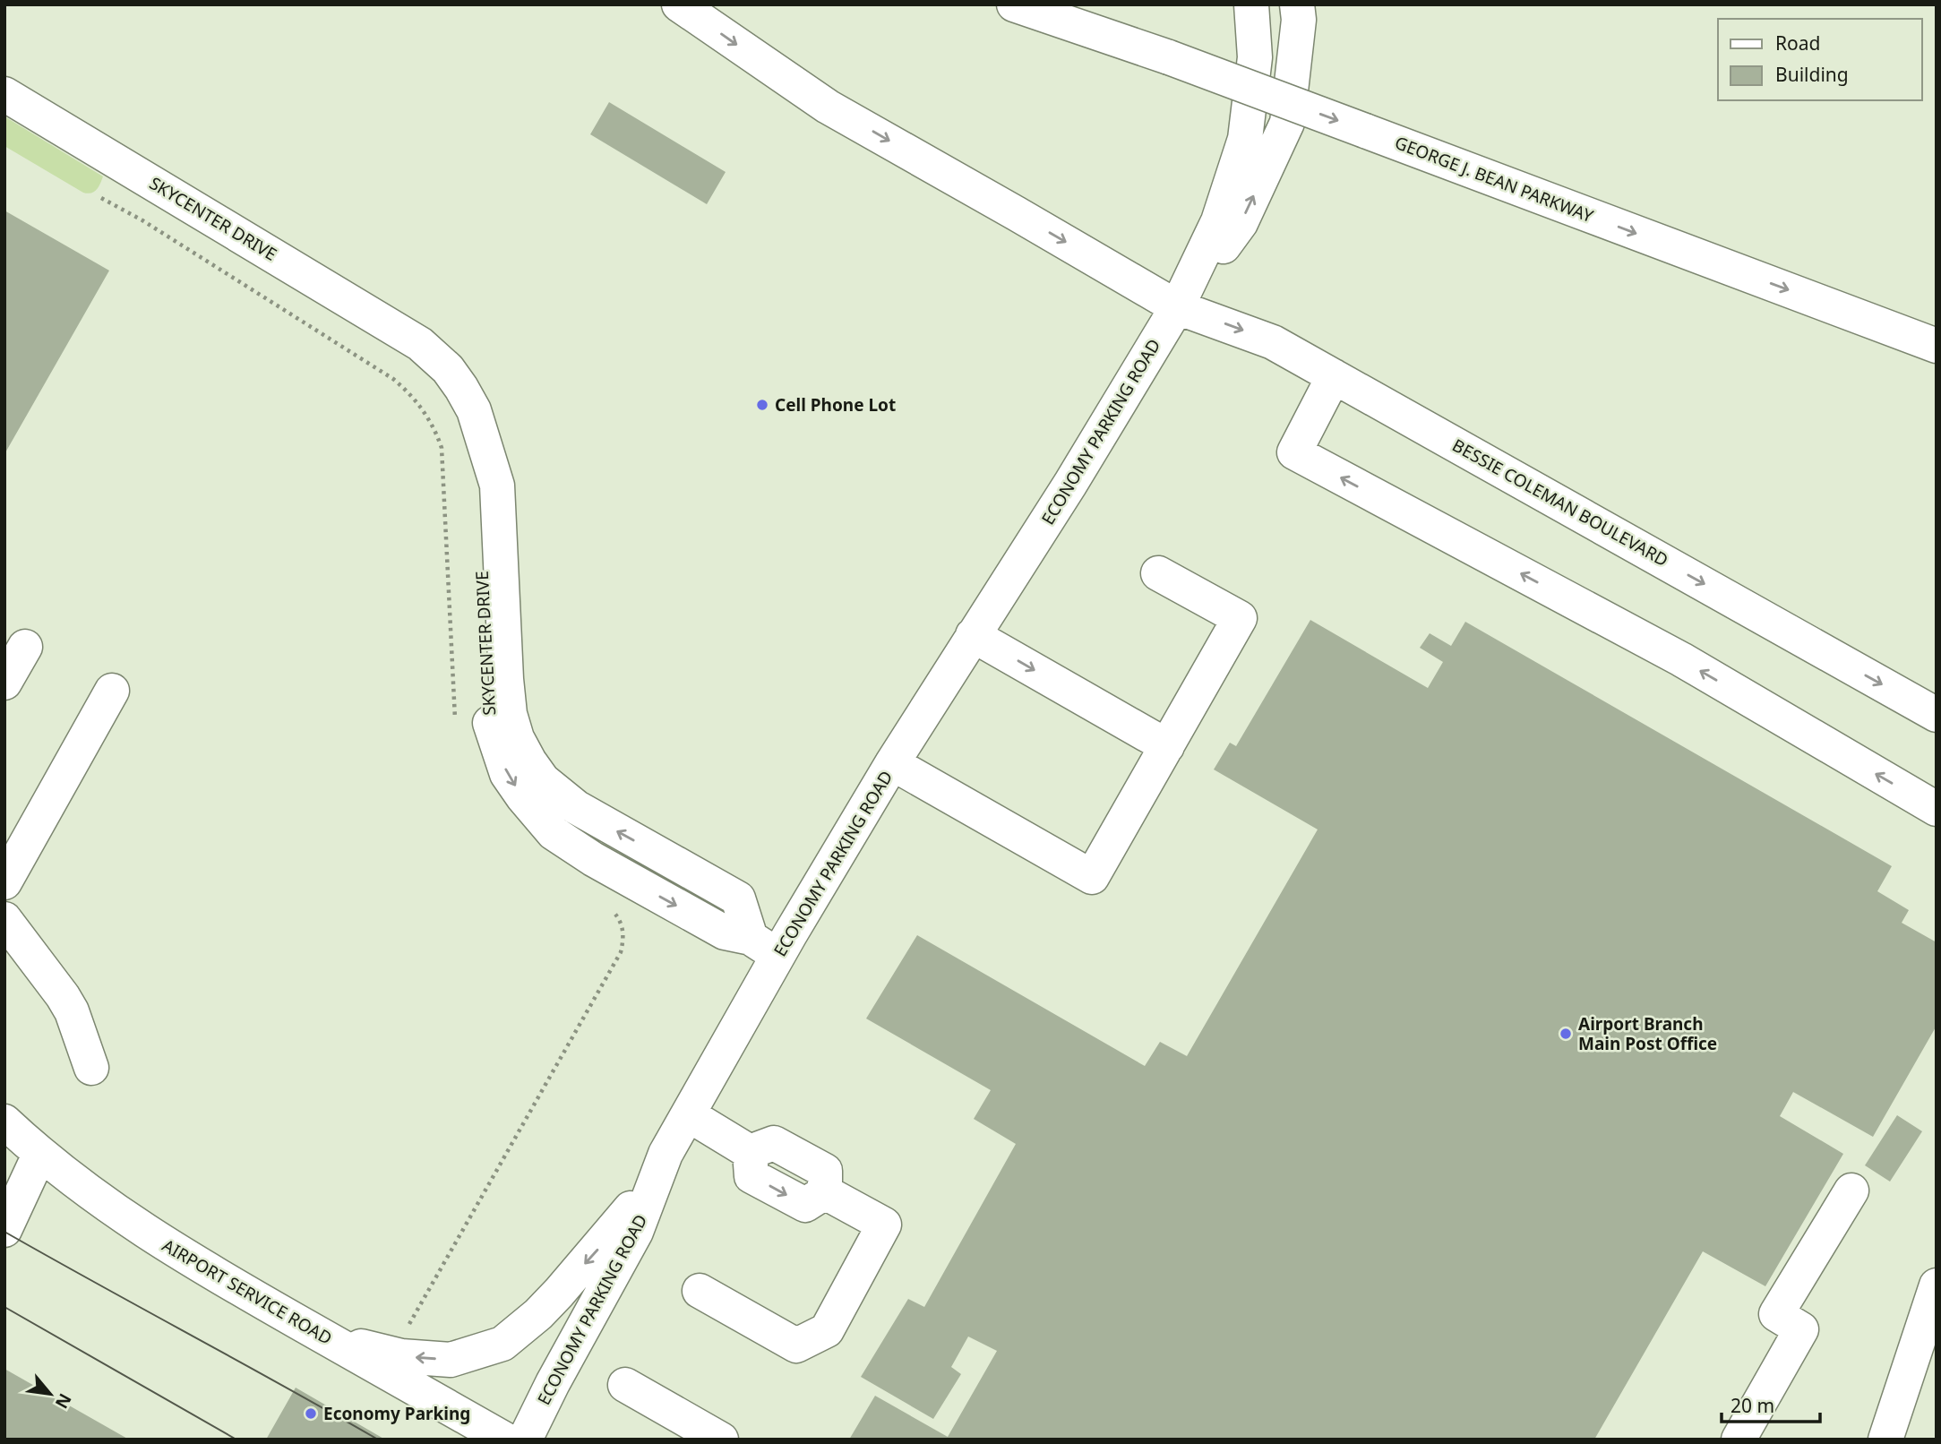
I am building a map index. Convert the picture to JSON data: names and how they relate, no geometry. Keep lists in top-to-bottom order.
{
  "streets": {
    "street": [
      "GEORGE J. BEAN PARKWAY",
      "SKYCENTER DRIVE",
      "ECONOMY PARKING ROAD",
      "BESSIE COLEMAN BOULEVARD",
      "AIRPORT SERVICE ROAD"
    ]
  },
  "crossings": [
    ["SKYCENTER DRIVE", "ECONOMY PARKING ROAD"],
    ["ECONOMY PARKING ROAD", "BESSIE COLEMAN BOULEVARD"]
  ],
  "one_way": ["GEORGE J. BEAN PARKWAY", "BESSIE COLEMAN BOULEVARD"],
  "places": ["Cell Phone Lot", "Airport Branch Main Post Office", "Economy Parking"],
  "legend": ["Road", "Building"],
  "scale_bar": "20 m",
  "north": "bottom right"
}
